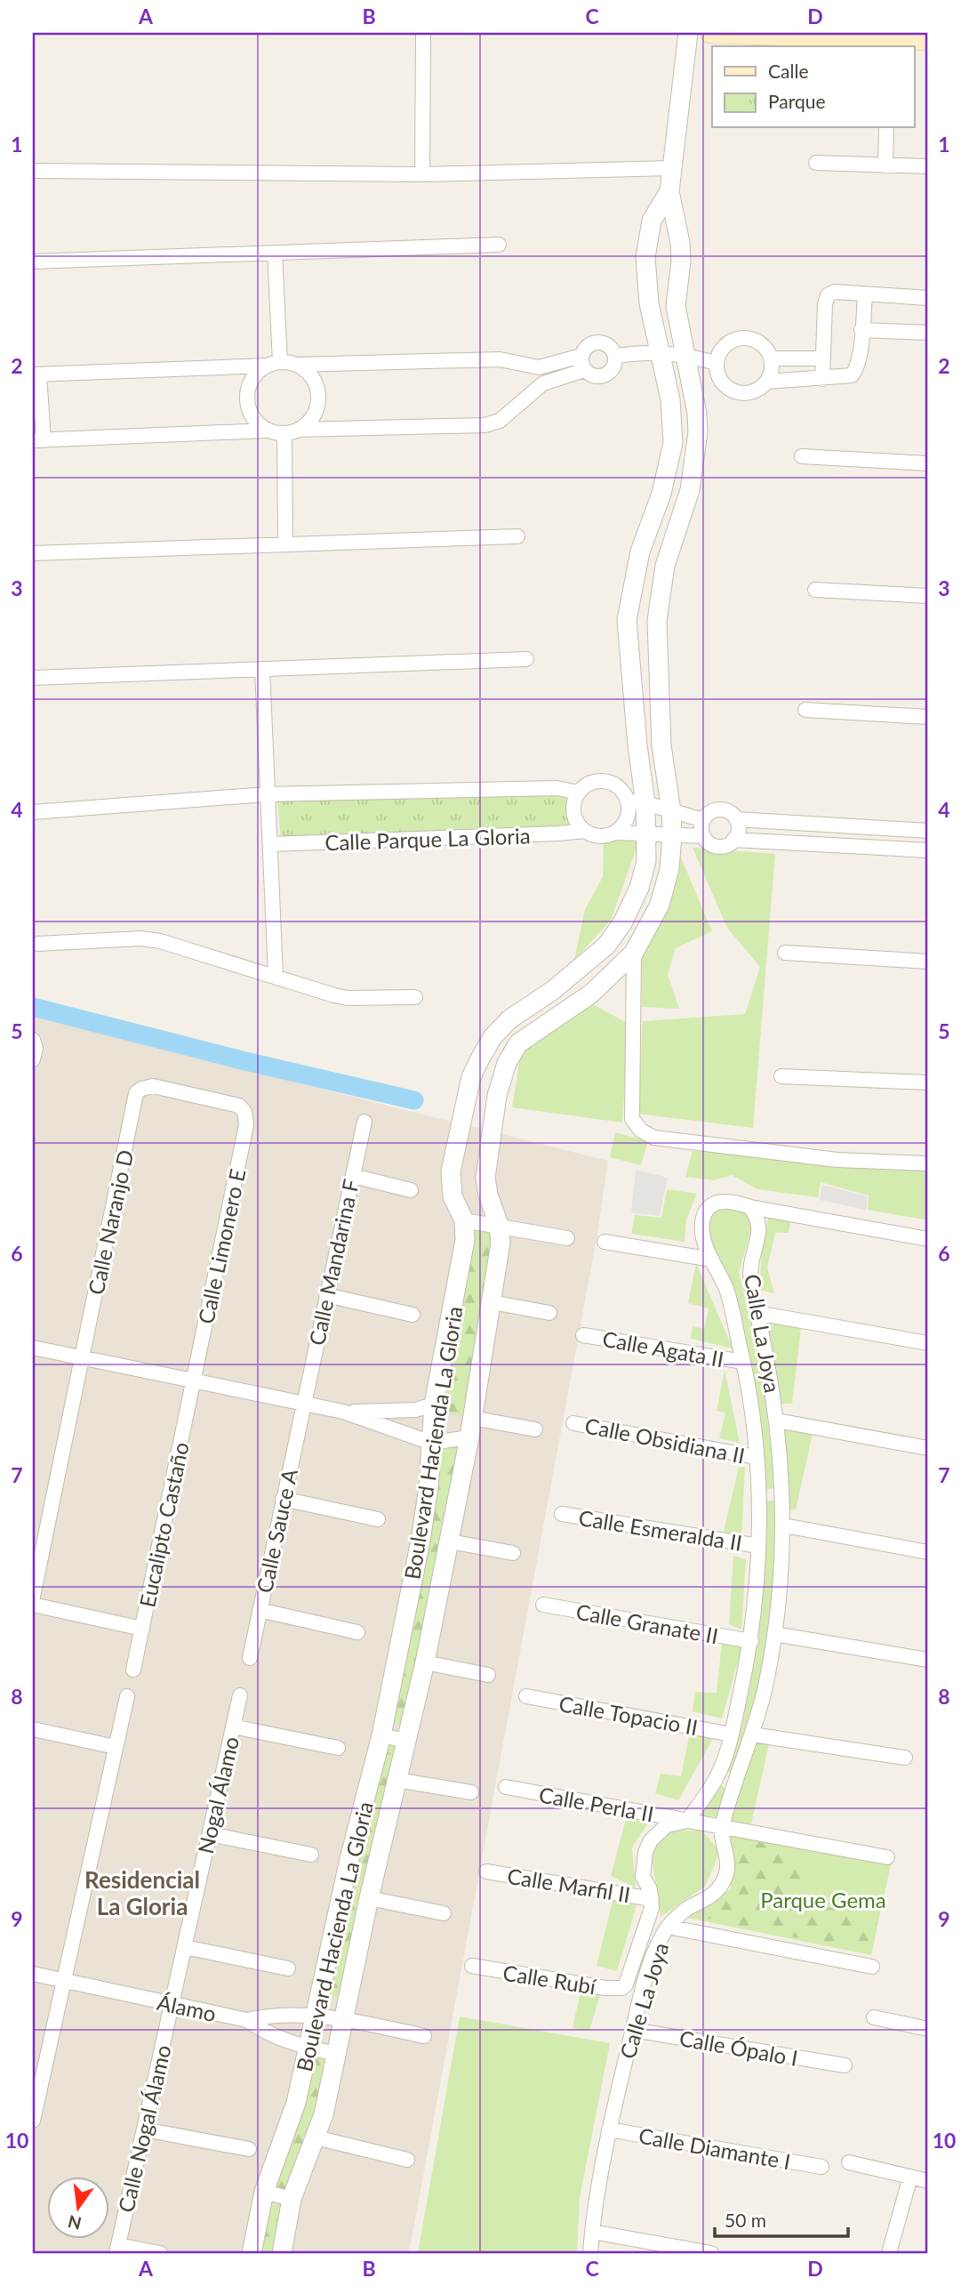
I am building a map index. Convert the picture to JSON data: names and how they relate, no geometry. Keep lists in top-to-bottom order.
{
  "streets": {
    "street": [
      "Calle Parque La Gloria",
      "Calle Naranjo D",
      "Calle Limonero E",
      "Calle Mandarina F",
      "Calle La Joya",
      "Calle Agata II",
      "Calle Obsidiana II",
      "Boulevard Hacienda La Gloria",
      "Eucalipto Castaño",
      "Calle Esmeralda II",
      "Calle Sauce A",
      "Calle Granate II",
      "Calle Topacio II",
      "Nogal Álamo",
      "Calle Perla II",
      "Calle Marfil II",
      "Calle Rubí",
      "Álamo",
      "Calle Ópalo I",
      "Calle Nogal Álamo",
      "Calle Diamante I"
    ]
  },
  "crossings": [
    ["Calle Naranjo D", "Calle Limonero E"],
    ["Calle Limonero E", "Eucalipto Castaño"],
    ["Calle Mandarina F", "Calle Sauce A"],
    ["Calle La Joya", "Calle Agata II"],
    ["Calle La Joya", "Calle Obsidiana II"],
    ["Calle La Joya", "Calle Esmeralda II"],
    ["Calle La Joya", "Calle Granate II"],
    ["Calle La Joya", "Calle Topacio II"],
    ["Calle La Joya", "Calle Perla II"],
    ["Calle La Joya", "Calle Marfil II"],
    ["Calle La Joya", "Calle Rubí"],
    ["Calle La Joya", "Calle Ópalo I"],
    ["Calle La Joya", "Calle Diamante I"],
    ["Boulevard Hacienda La Gloria", "Álamo"],
    ["Nogal Álamo", "Álamo"],
    ["Nogal Álamo", "Calle Nogal Álamo"],
    ["Álamo", "Calle Nogal Álamo"]
  ],
  "districts": ["Residencial La Gloria"],
  "parks": ["Parque Gema"],
  "legend": ["Calle", "Parque"],
  "scale_bar": "50 m",
  "north": "bottom",
  "grid": {
    "columns": [
      "A",
      "B",
      "C",
      "D"
    ],
    "rows": [
      "1",
      "2",
      "3",
      "4",
      "5",
      "6",
      "7",
      "8",
      "9",
      "10"
    ]
  }
}
